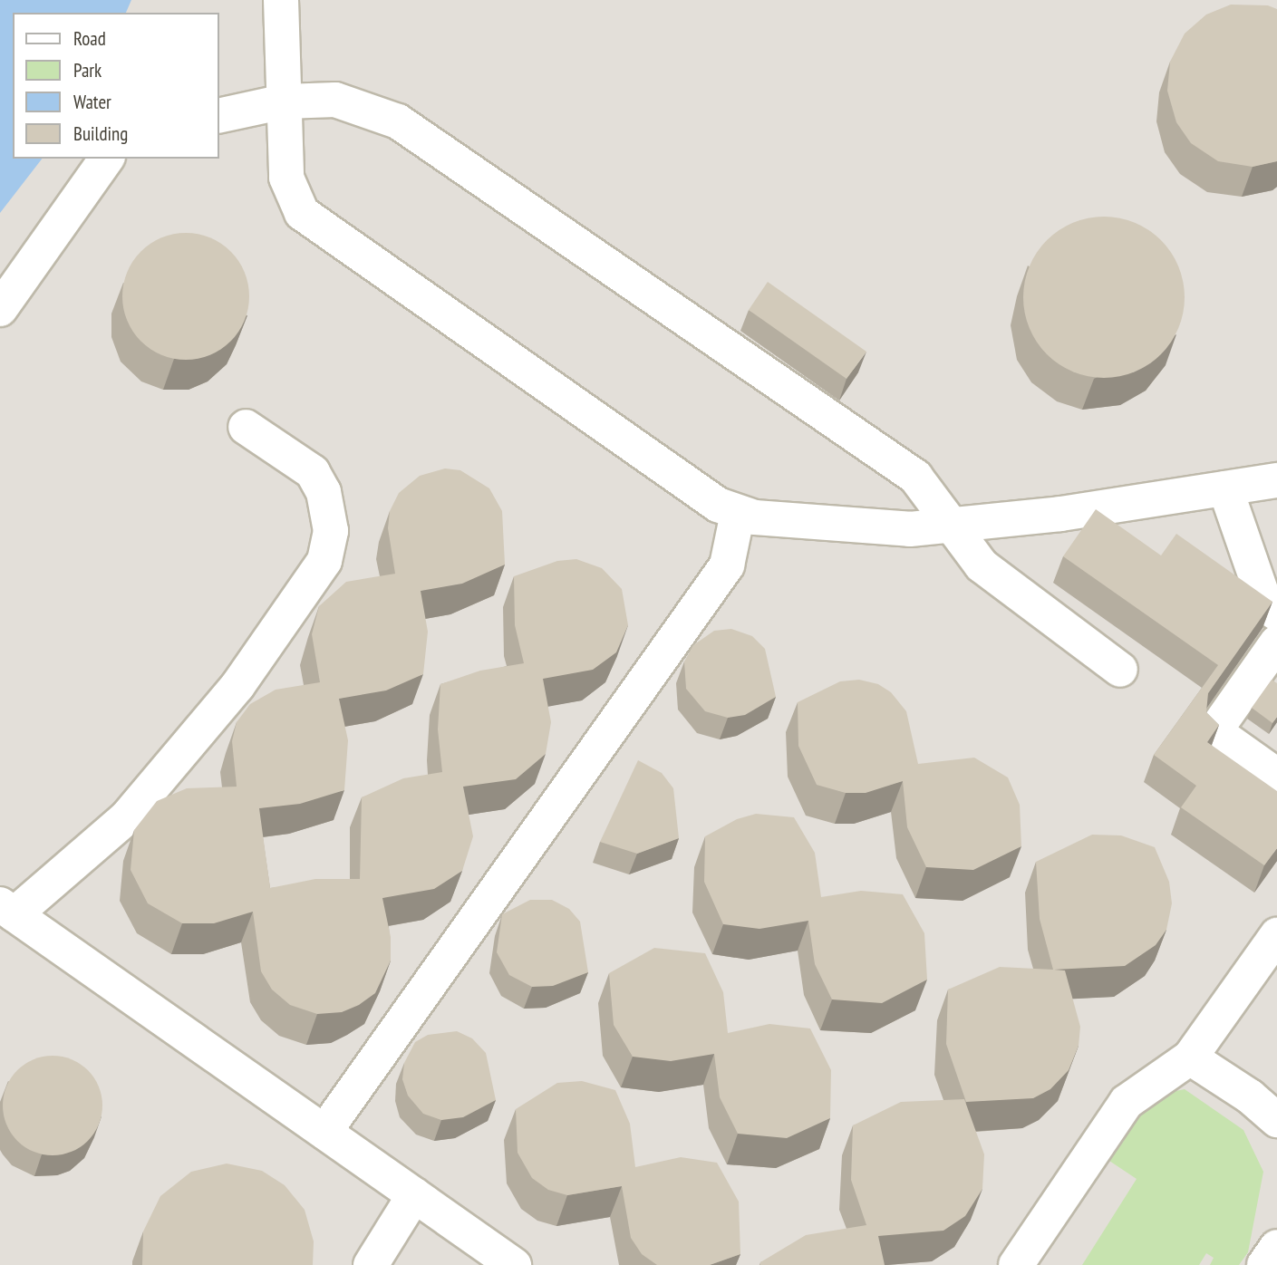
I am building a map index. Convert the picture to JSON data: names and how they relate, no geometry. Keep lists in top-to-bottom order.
{
  "legend": [
    "Road",
    "Park",
    "Water",
    "Building"
  ]
}
